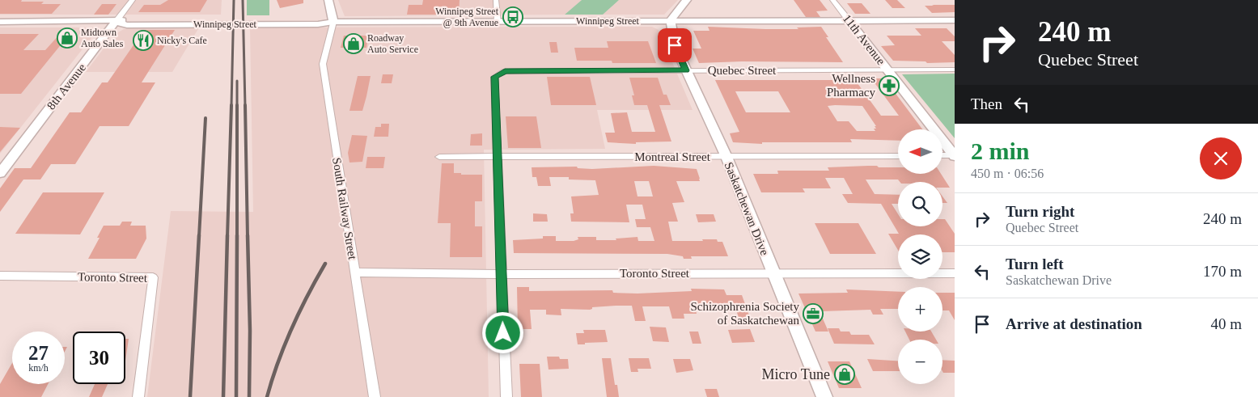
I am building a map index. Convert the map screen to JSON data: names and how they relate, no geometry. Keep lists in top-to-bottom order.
{
  "streets": {
    "main road": [
      "Winnipeg Street",
      "11th Avenue",
      "8th Avenue",
      "Saskatchewan Drive"
    ],
    "street": [
      "Quebec Street",
      "Montreal Street",
      "South Railway Street",
      "Toronto Street"
    ]
  },
  "crossings": [
    ["Winnipeg Street", "11th Avenue"],
    ["Winnipeg Street", "8th Avenue"],
    ["Winnipeg Street", "South Railway Street"],
    ["Winnipeg Street", "Saskatchewan Drive"],
    ["11th Avenue", "Quebec Street"],
    ["Quebec Street", "Montreal Street"],
    ["Quebec Street", "Saskatchewan Drive"],
    ["Montreal Street", "Saskatchewan Drive"],
    ["South Railway Street", "Toronto Street"],
    ["Saskatchewan Drive", "Toronto Street"]
  ],
  "places": {
    "bus stop": ["Winnipeg Street @ 9th Avenue"],
    "shop": ["Midtown Auto Sales", "Roadway Auto Service", "Micro Tune"],
    "restaurant": ["Nicky's Cafe"],
    "pharmacy": ["Wellness Pharmacy"],
    "office": ["Schizophrenia Society of Saskatchewan"]
  },
  "north": "left",
  "page": {
    "turn": ["240 m", "Quebec Street"],
    "then": "Then",
    "heading": ["2 min", "450 m · 06:56"],
    "map_buttons": ["+", "−"],
    "list": [
      {
        "name": "Turn right",
        "note": "Quebec Street",
        "value": "240 m"
      },
      {
        "name": "Turn left",
        "note": "Saskatchewan Drive",
        "value": "170 m"
      },
      {
        "name": "Arrive at destination",
        "value": "40 m"
      }
    ],
    "speed": "27 km/h",
    "limit": "30"
  }
}
